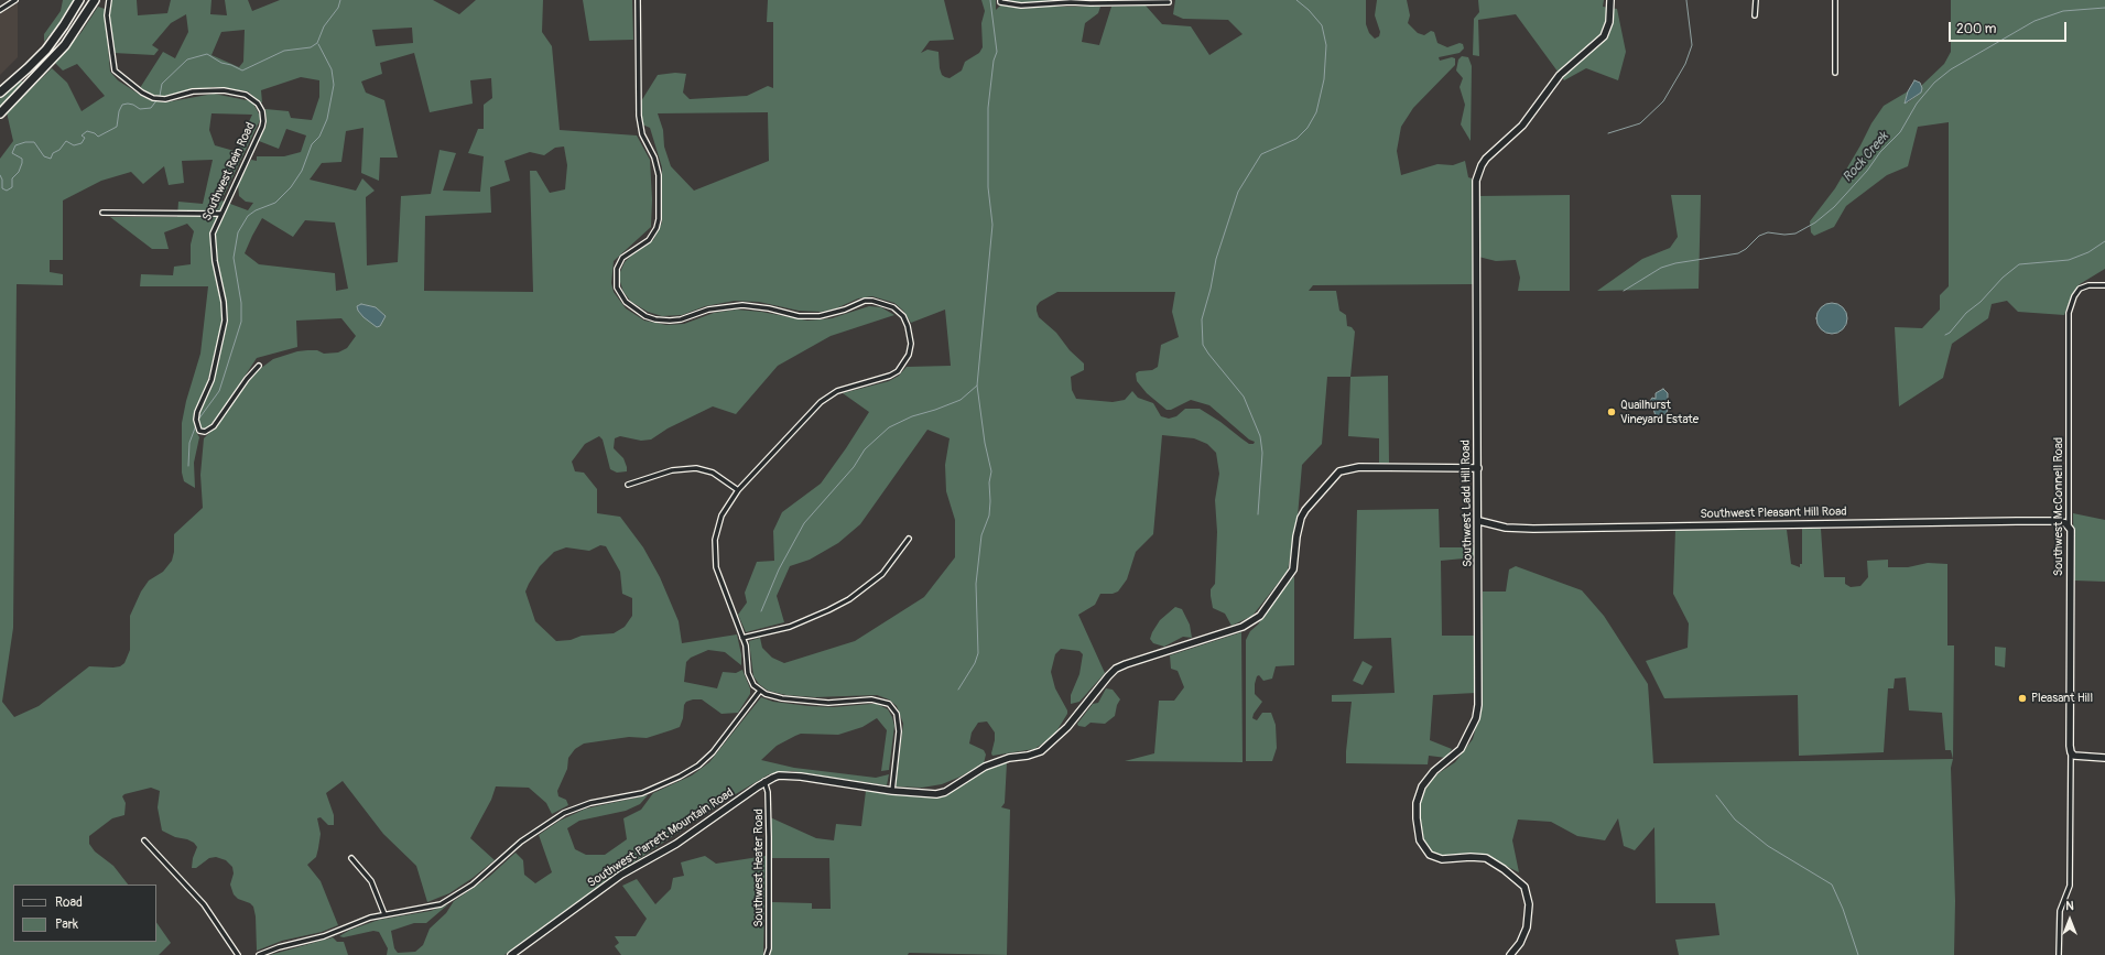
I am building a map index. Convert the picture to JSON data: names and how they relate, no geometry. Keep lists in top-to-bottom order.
{
  "streets": {
    "street": [
      "Southwest Rein Road",
      "Southwest Ladd Hill Road",
      "Southwest McConnell Road",
      "Southwest Pleasant Hill Road",
      "Southwest Parrett Mountain Road",
      "Southwest Heater Road"
    ]
  },
  "crossings": [
    ["Southwest Ladd Hill Road", "Southwest Pleasant Hill Road"],
    ["Southwest Ladd Hill Road", "Southwest Parrett Mountain Road"],
    ["Southwest McConnell Road", "Southwest Pleasant Hill Road"],
    ["Southwest Parrett Mountain Road", "Southwest Heater Road"]
  ],
  "water": ["Rock Creek"],
  "places": ["Quailhurst Vineyard Estate", "Pleasant Hill"],
  "legend": ["Road", "Park"],
  "scale_bar": "200 m",
  "north": "top"
}
